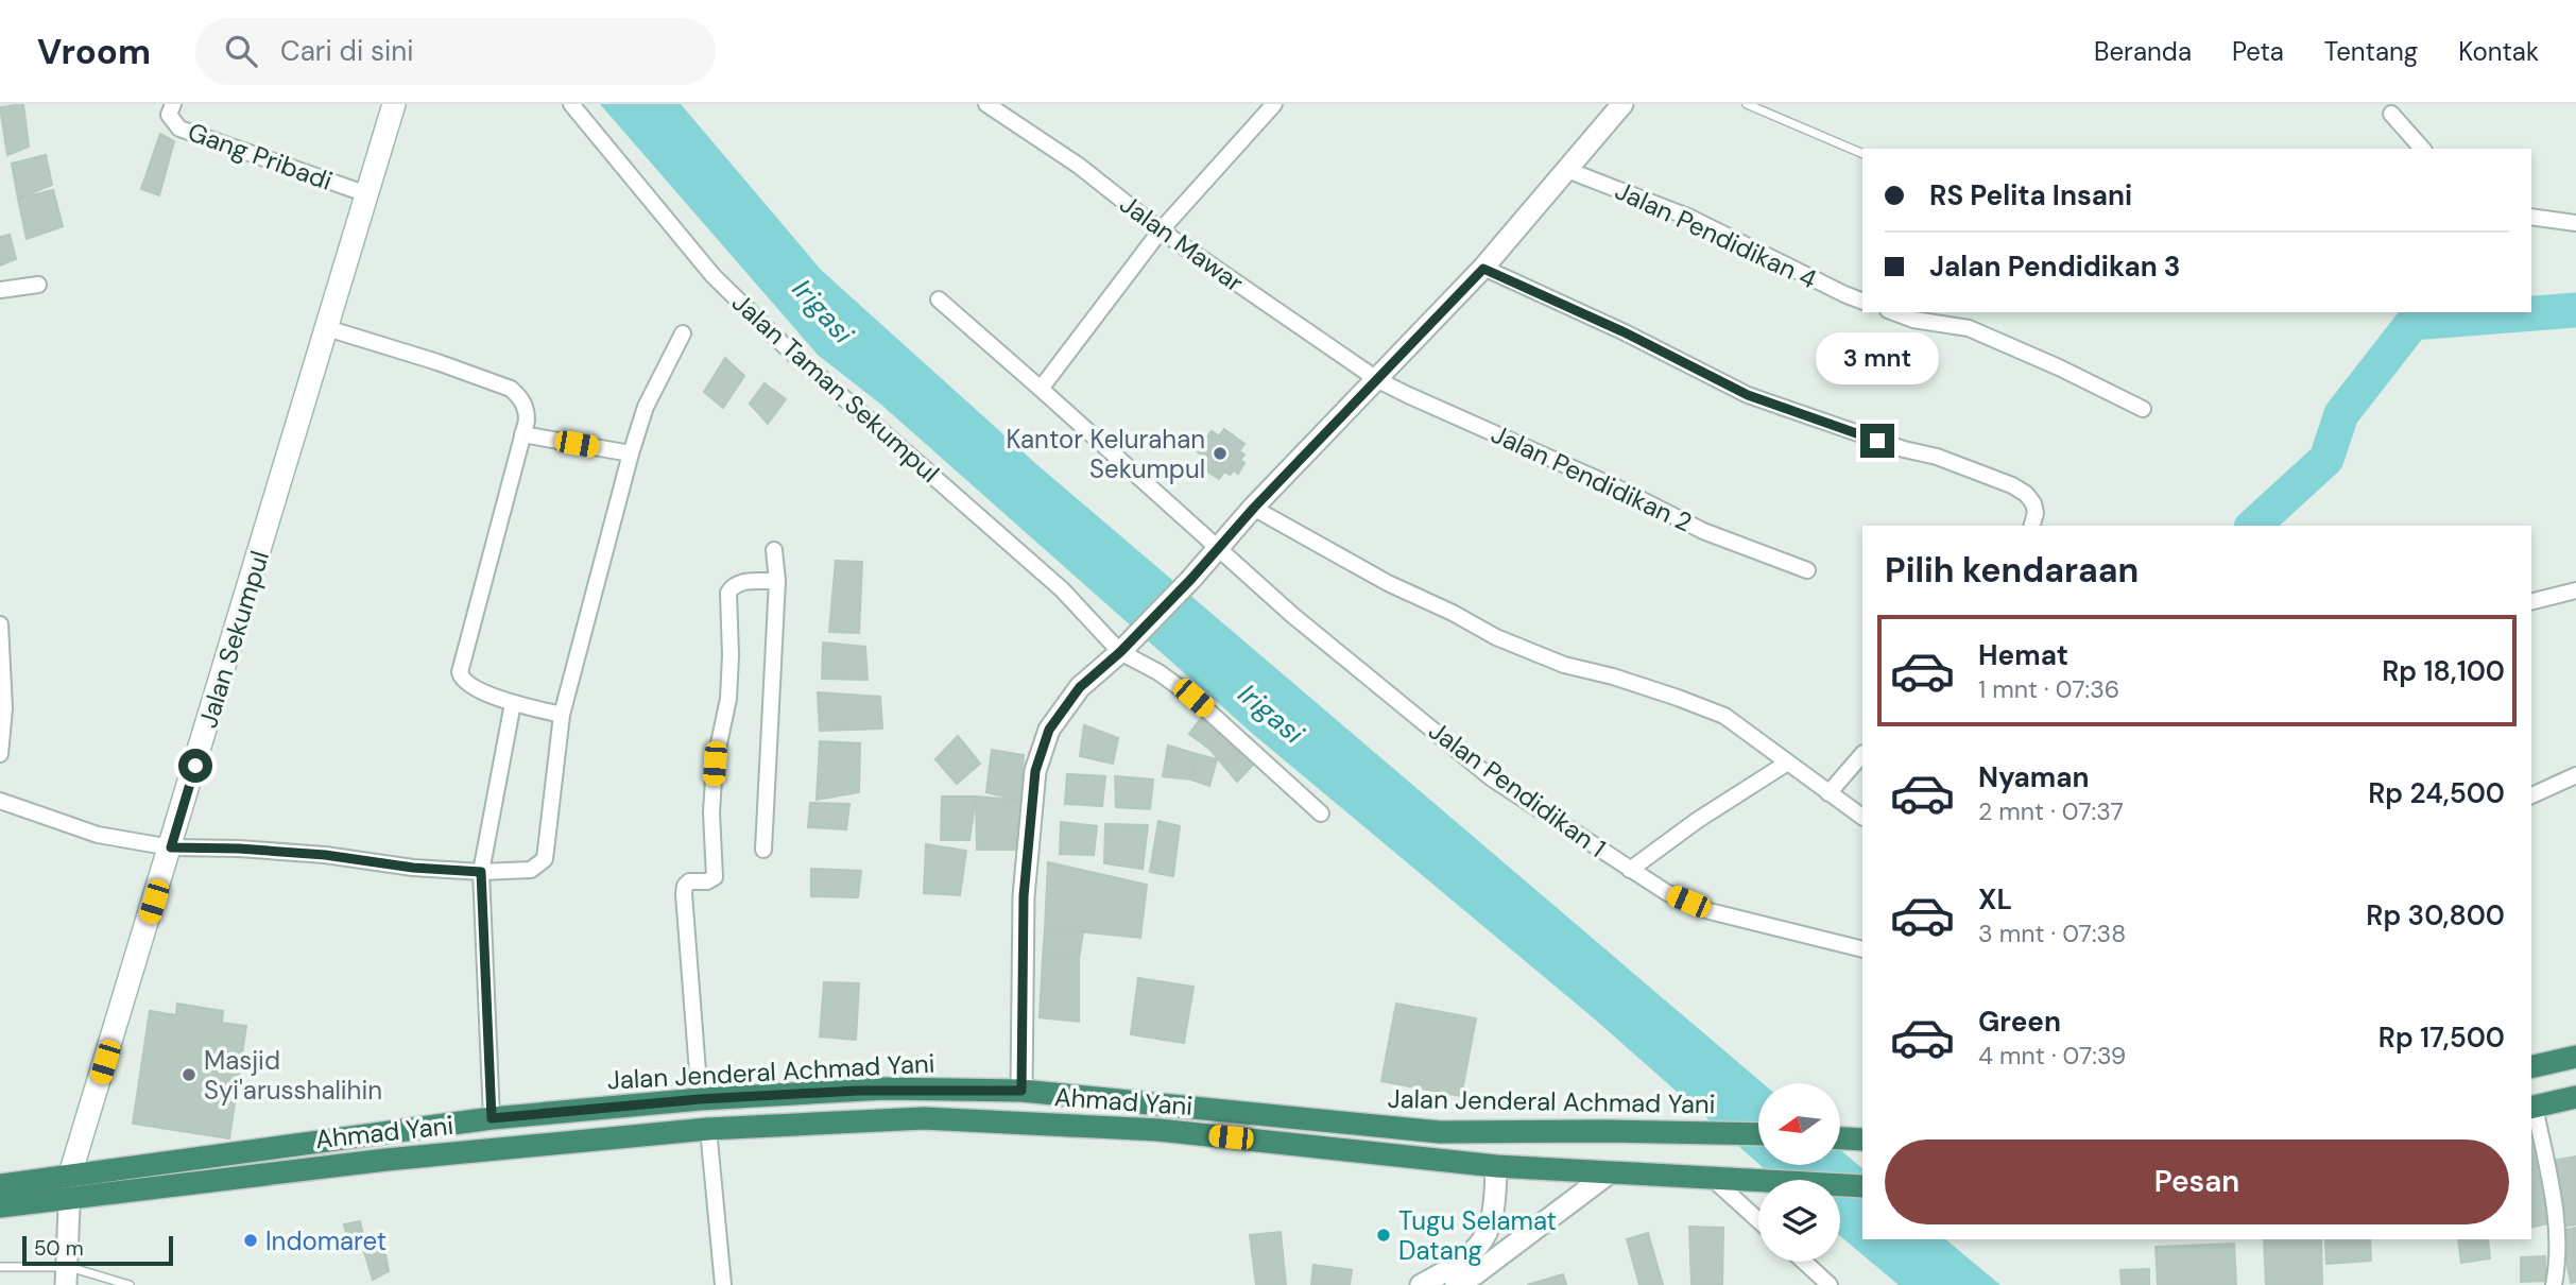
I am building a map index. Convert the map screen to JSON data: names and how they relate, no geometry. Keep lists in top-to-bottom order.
{
  "streets": {
    "highway": ["Jalan Jenderal Achmad Yani", "Ahmad Yani"],
    "main road": ["Jalan Sekumpul"],
    "street": [
      "Gang Pribadi",
      "Jalan Pendidikan 4",
      "Jalan Mawar",
      "Jalan Taman Sekumpul",
      "Jalan Pendidikan 2",
      "Jalan Pendidikan 1"
    ]
  },
  "crossings": [
    ["Gang Pribadi", "Jalan Sekumpul"],
    ["Jalan Mawar", "Jalan Pendidikan 2"],
    ["Jalan Sekumpul", "Jalan Jenderal Achmad Yani"],
    ["Jalan Sekumpul", "Ahmad Yani"],
    ["Jalan Jenderal Achmad Yani", "Ahmad Yani"]
  ],
  "water": ["Irigasi"],
  "places": [
    "Kantor Kelurahan Sekumpul",
    "Masjid Syi'arusshalihin",
    "Tugu Selamat Datang",
    "Indomaret"
  ],
  "scale_bar": "50 m",
  "north": "left",
  "page": {
    "header": "Vroom",
    "search": "Cari di sini",
    "nav": [
      "Beranda",
      "Peta",
      "Tentang",
      "Kontak"
    ],
    "banner": ["RS Pelita Insani", "Jalan Pendidikan 3"],
    "bubble": "3 mnt",
    "heading": "Pilih kendaraan",
    "list": [
      {
        "name": "Hemat",
        "note": "1 mnt · 07:36",
        "value": "Rp 18,100"
      },
      {
        "name": "Nyaman",
        "note": "2 mnt · 07:37",
        "value": "Rp 24,500"
      },
      {
        "name": "XL",
        "note": "3 mnt · 07:38",
        "value": "Rp 30,800"
      },
      {
        "name": "Green",
        "note": "4 mnt · 07:39",
        "value": "Rp 17,500"
      }
    ],
    "buttons": "Pesan",
    "scale": "50 m"
  }
}
